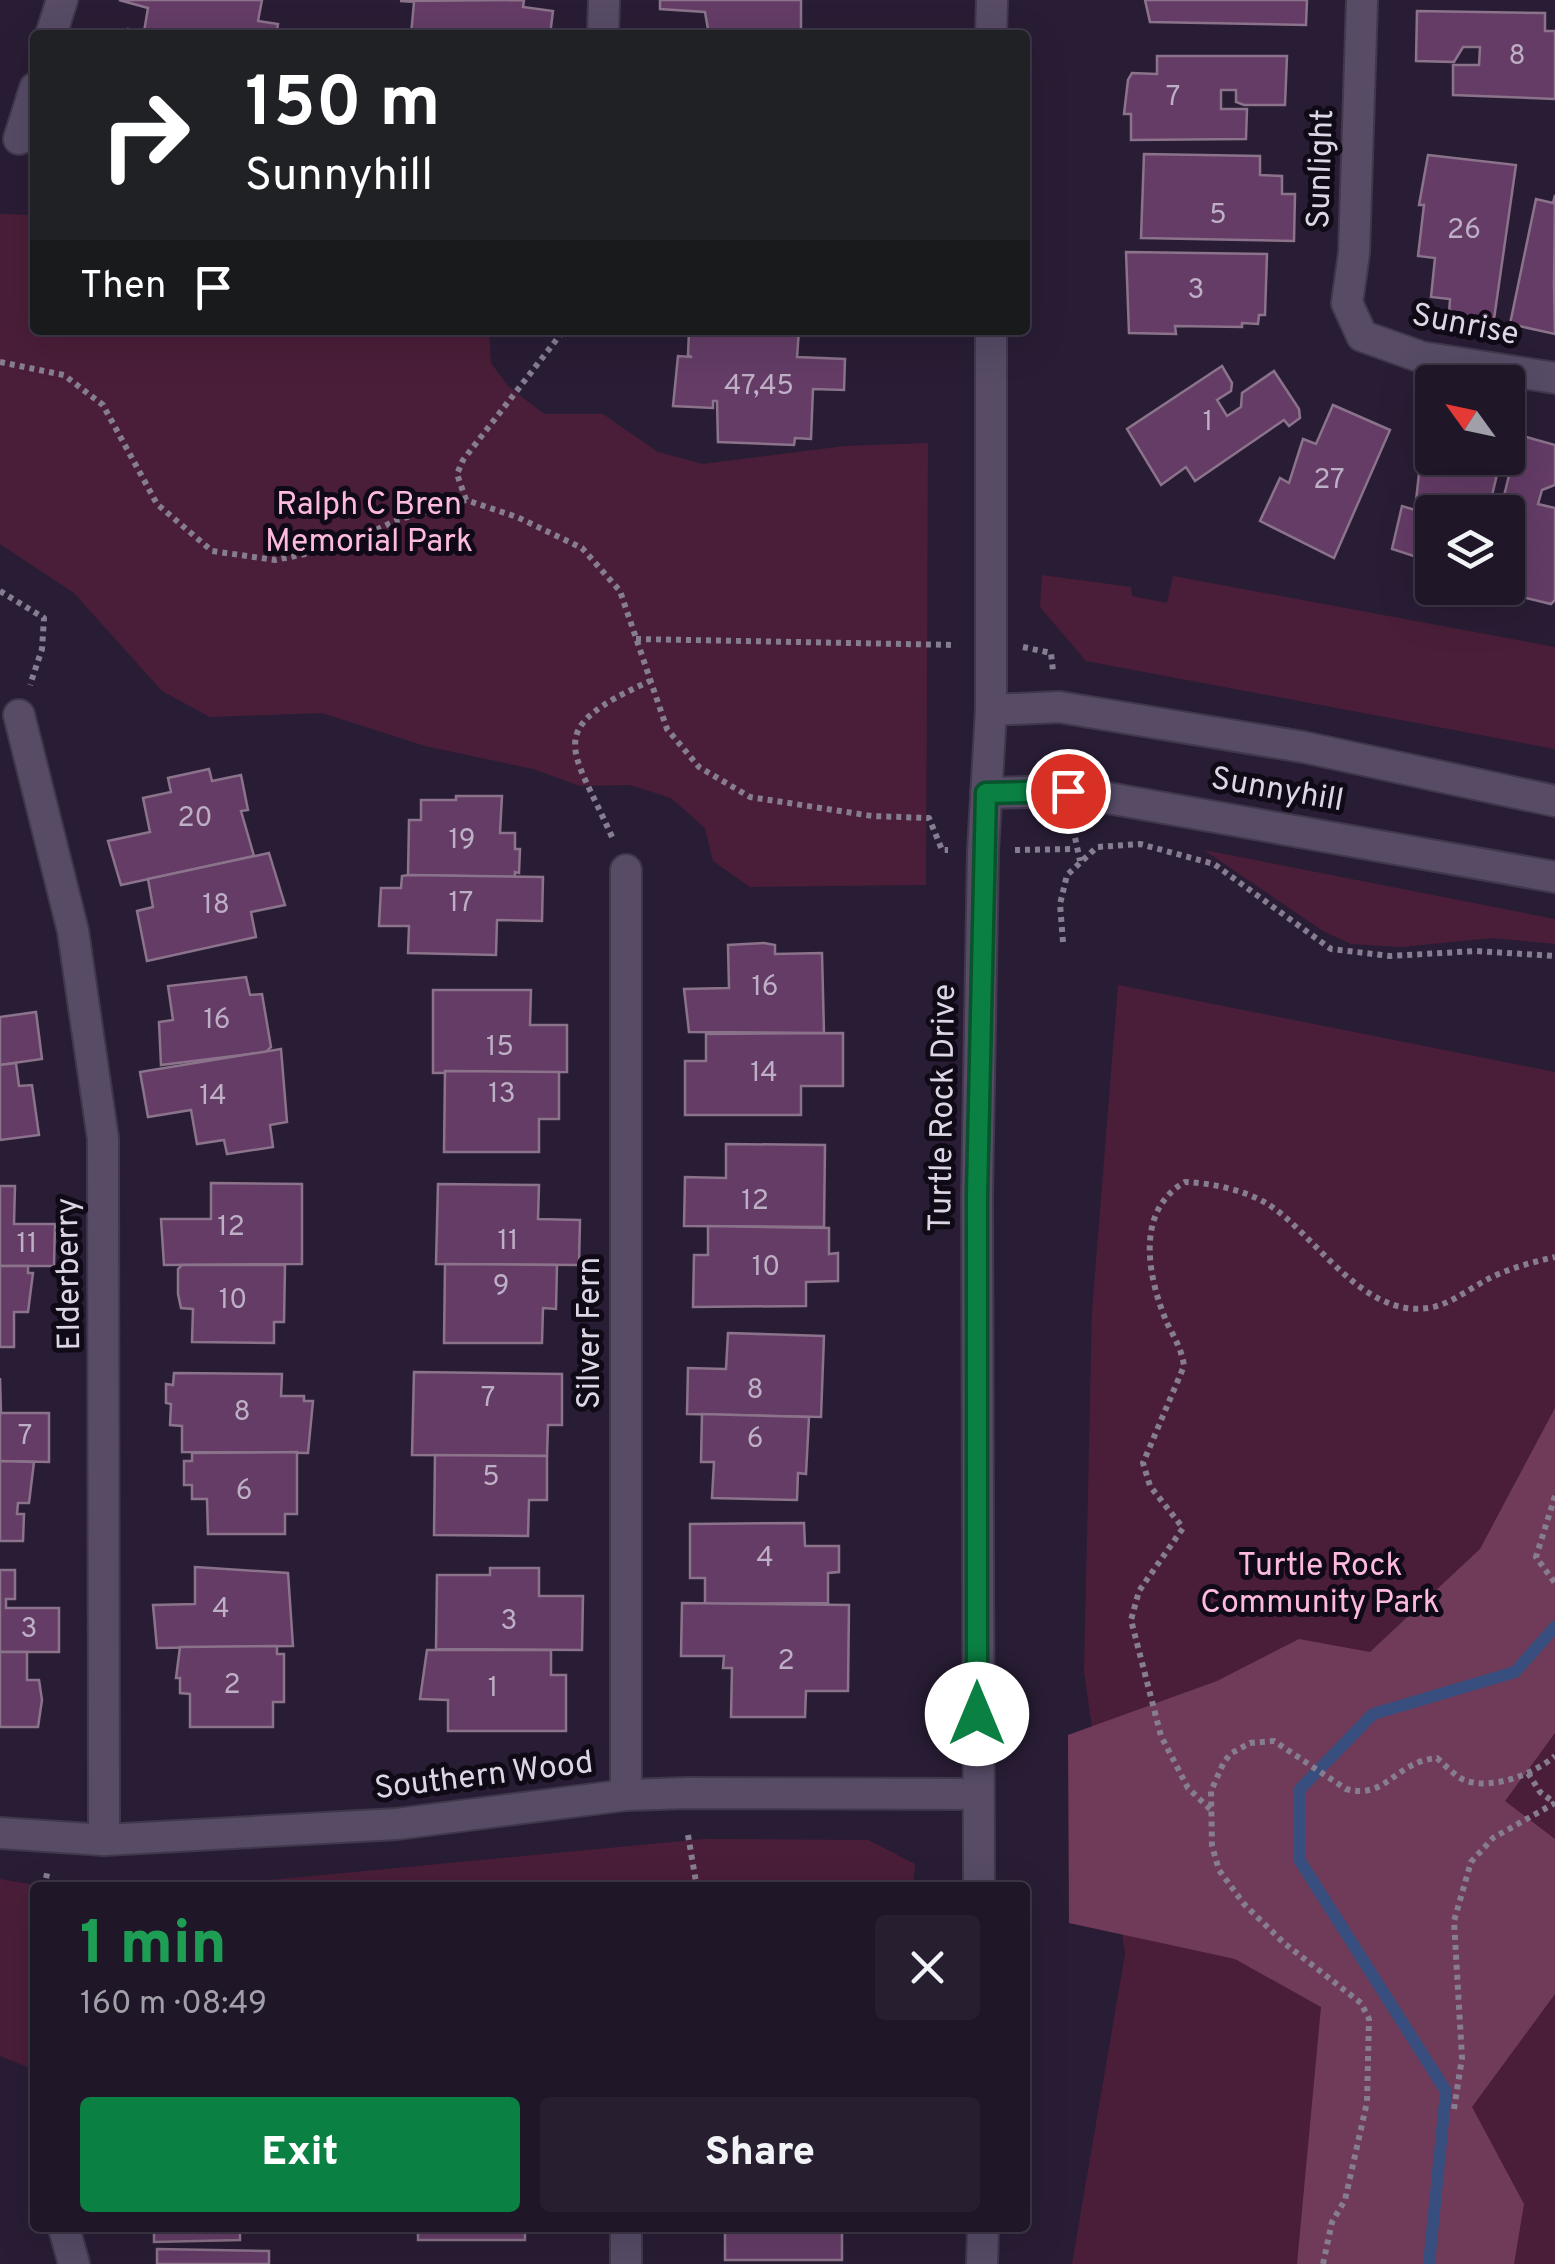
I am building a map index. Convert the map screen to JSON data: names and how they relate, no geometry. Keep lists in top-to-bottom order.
{
  "streets": {
    "street": [
      "Sunlight",
      "Sunrise",
      "Sunnyhill",
      "Turtle Rock Drive",
      "Elderberry",
      "Silver Fern",
      "Southern Wood"
    ]
  },
  "crossings": [
    ["Sunlight", "Sunrise"],
    ["Sunnyhill", "Turtle Rock Drive"],
    ["Turtle Rock Drive", "Southern Wood"],
    ["Elderberry", "Southern Wood"],
    ["Silver Fern", "Southern Wood"]
  ],
  "parks": ["Ralph C Bren Memorial Park", "Turtle Rock Community Park"],
  "house_numbers": [
    "8",
    "7",
    "5",
    "26",
    "3",
    "47,45",
    "1",
    "27",
    "20",
    "19",
    "17",
    "18",
    "16",
    "16",
    "15",
    "14",
    "13",
    "14",
    "12",
    "12",
    "11",
    "11",
    "10",
    "9",
    "10",
    "8",
    "7",
    "8",
    "7",
    "6",
    "5",
    "6",
    "4",
    "4",
    "3",
    "3",
    "2",
    "2",
    "1"
  ],
  "north": "top left",
  "page": {
    "turn": ["150 m", "Sunnyhill"],
    "then": "Then",
    "heading": ["1 min", "160 m · 08:49"],
    "buttons": ["Exit", "Share"]
  }
}
